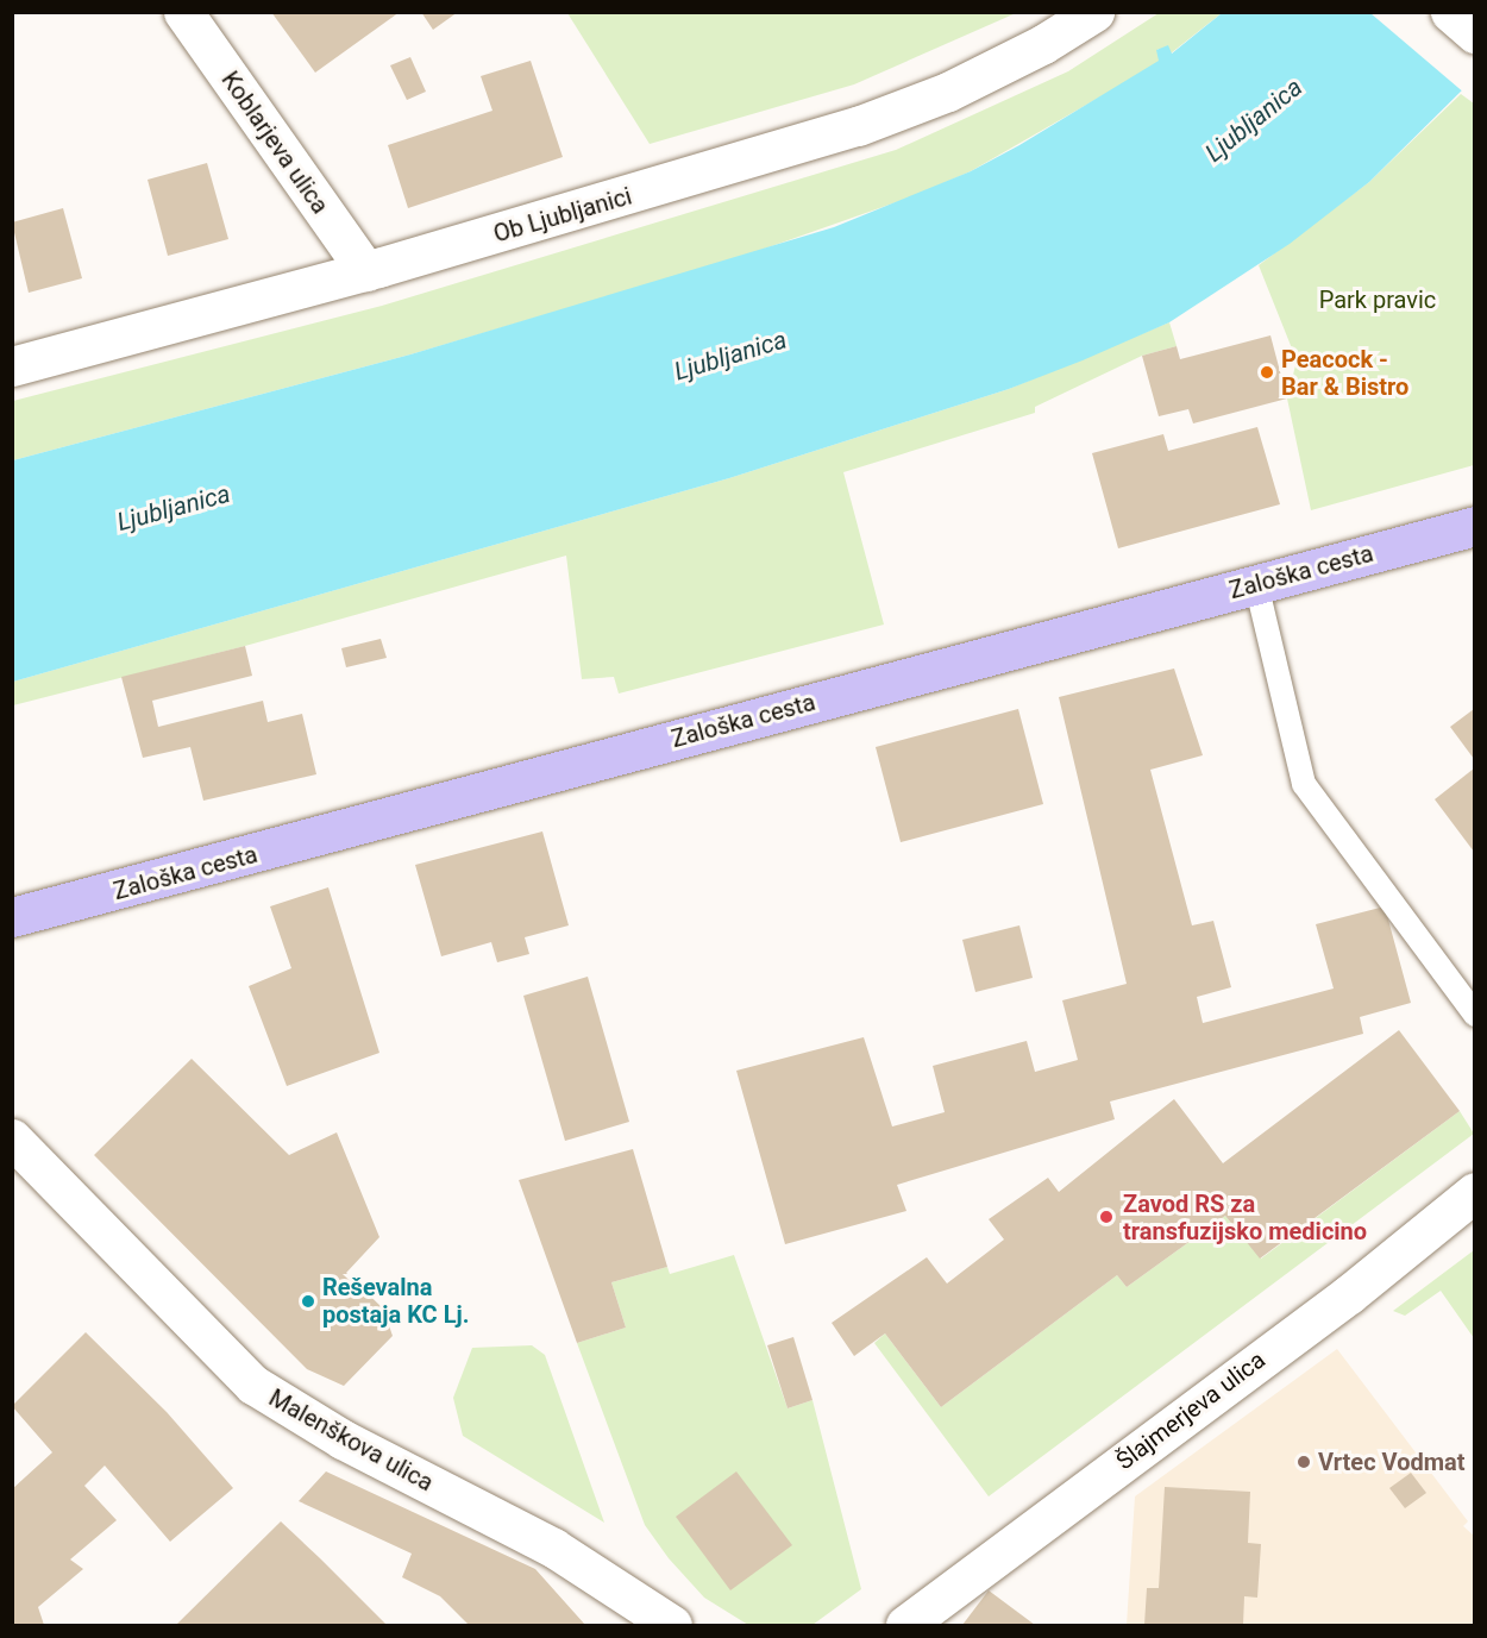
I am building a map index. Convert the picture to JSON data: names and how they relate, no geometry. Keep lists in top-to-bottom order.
{
  "streets": {
    "main road": ["Zaloška cesta"],
    "street": [
      "Koblarjeva ulica",
      "Ob Ljubljanici",
      "Šlajmerjeva ulica",
      "Malenškova ulica"
    ]
  },
  "crossings": [
    ["Koblarjeva ulica", "Ob Ljubljanici"]
  ],
  "water": ["Ljubljanica"],
  "parks": ["Park pravic"],
  "places": [
    "Peacock - Bar & Bistro",
    "Zavod RS za transfuzijsko medicino",
    "Reševalna postaja KC Lj.",
    "Vrtec Vodmat"
  ]
}
